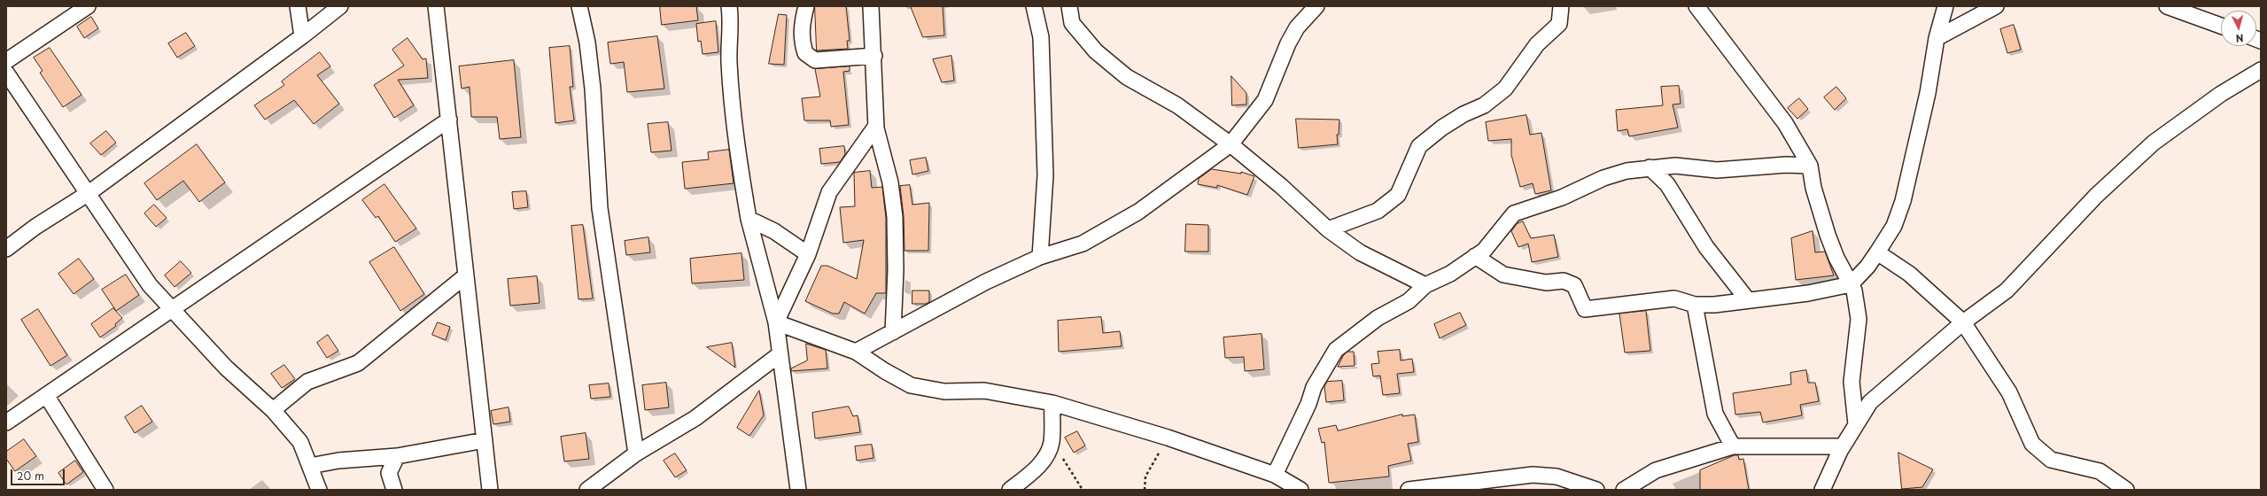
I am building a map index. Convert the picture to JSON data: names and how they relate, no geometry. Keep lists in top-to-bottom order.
{
  "scale_bar": "20 m",
  "north": "bottom"
}
